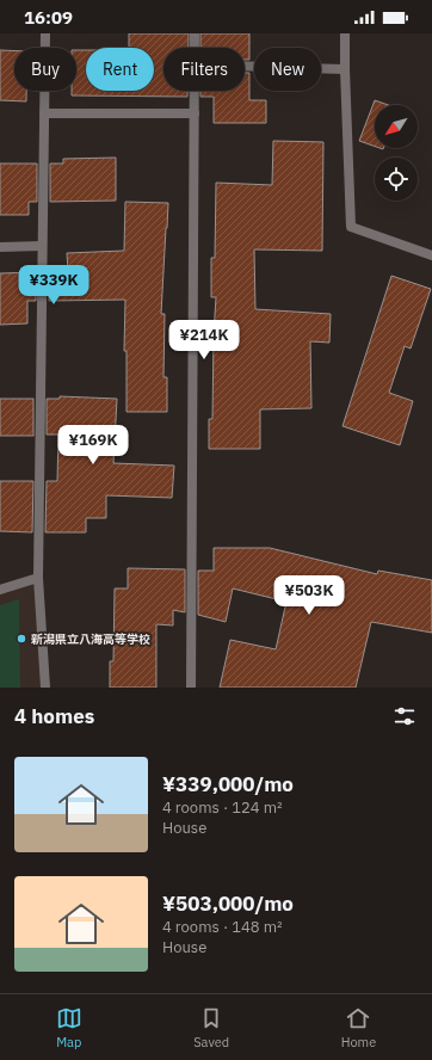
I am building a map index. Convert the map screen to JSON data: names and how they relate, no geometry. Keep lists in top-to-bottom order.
{
  "places": ["新潟県立八海高等学校"],
  "north": "bottom left",
  "page": {
    "status": "16:09",
    "chip": [
      "Buy",
      "Rent",
      "Filters",
      "New"
    ],
    "price": [
      "¥339K",
      "¥214K",
      "¥169K",
      "¥503K"
    ],
    "heading": "4 homes",
    "list": [
      {
        "name": "¥339,000/mo",
        "note": "4 rooms · 124 m² · House"
      },
      {
        "name": "¥503,000/mo",
        "note": "4 rooms · 148 m² · House"
      }
    ],
    "tabs": ["Map", "Saved", "Home"]
  }
}
